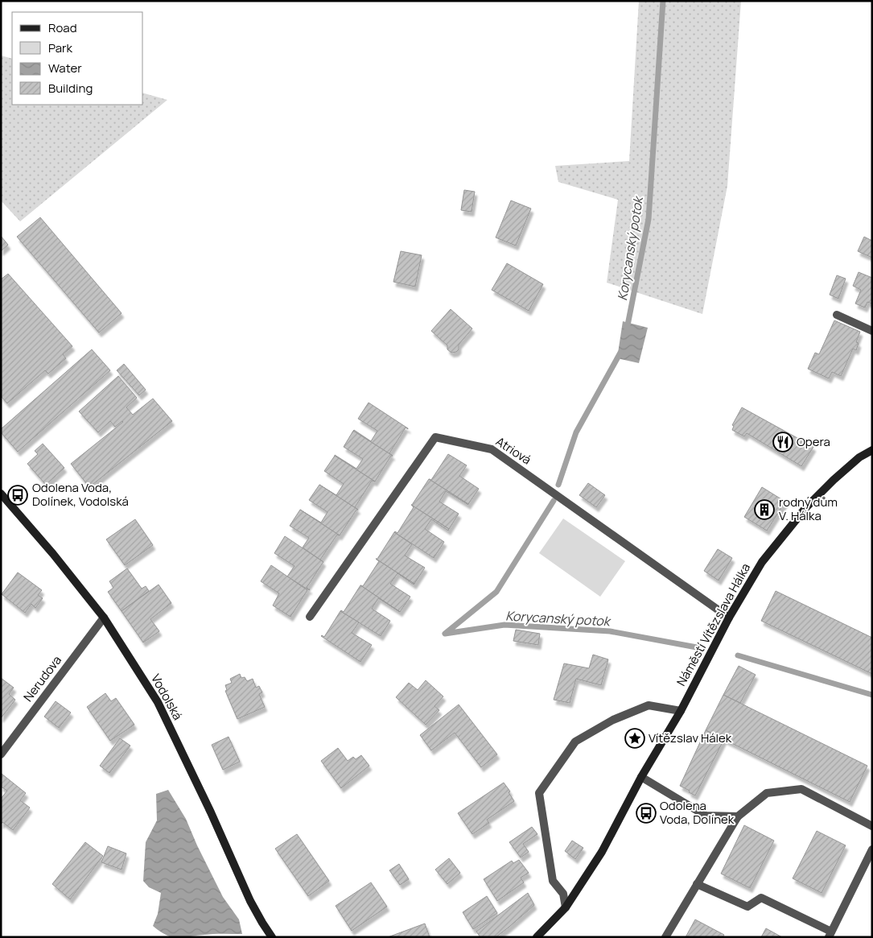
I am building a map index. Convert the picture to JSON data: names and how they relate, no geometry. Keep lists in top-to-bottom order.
{
  "streets": {
    "street": [
      "Atriová",
      "Náměstí Vítězslava Hálka",
      "Nerudova",
      "Vodolská"
    ]
  },
  "crossings": [
    ["Atriová", "Náměstí Vítězslava Hálka"],
    ["Nerudova", "Vodolská"]
  ],
  "water": ["Korycanský potok"],
  "places": {
    "restaurant": ["Opera"],
    "bus stop": ["Odolena Voda, Dolínek, Vodolská", "Odolena Voda, Dolínek"],
    "building": ["rodný dům V. Hálka"],
    "place": ["Vítězslav Hálek"]
  },
  "legend": [
    "Road",
    "Park",
    "Water",
    "Building"
  ]
}
